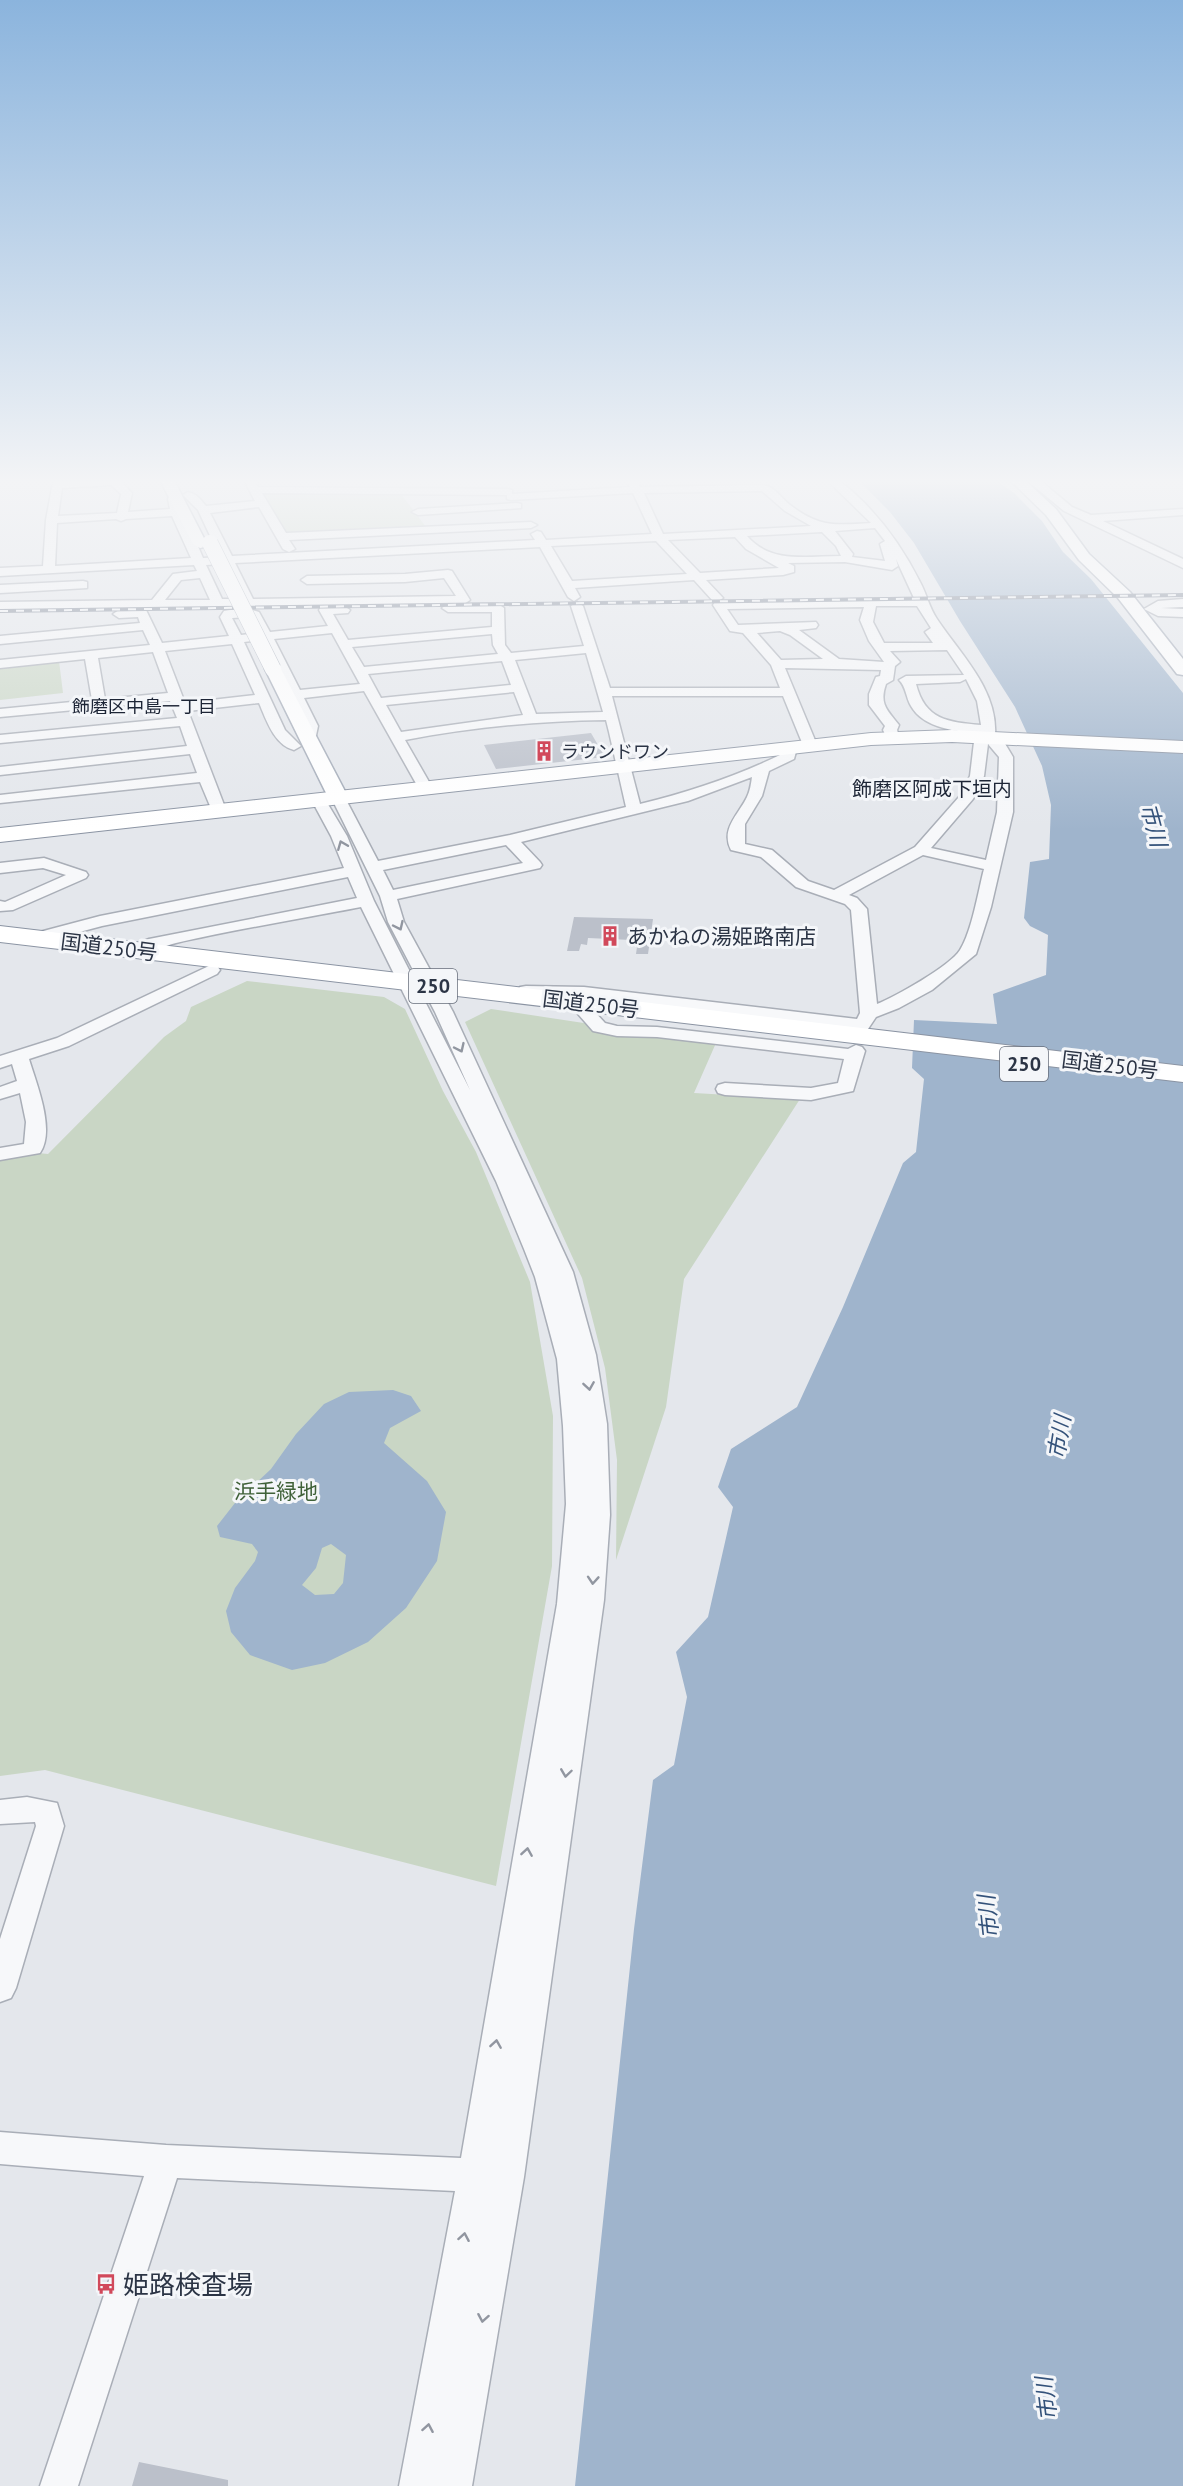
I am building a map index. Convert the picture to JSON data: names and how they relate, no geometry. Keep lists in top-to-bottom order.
{
  "streets": {
    "highway": ["国道250号", "250"]
  },
  "districts": ["飾磨区中島一丁目", "飾磨区阿成下垣内"],
  "water": ["市川"],
  "parks": ["浜手緑地"],
  "places": {
    "building": ["ラウンドワン", "あかねの湯姫路南店"],
    "bus stop": ["姫路検査場"]
  }
}
